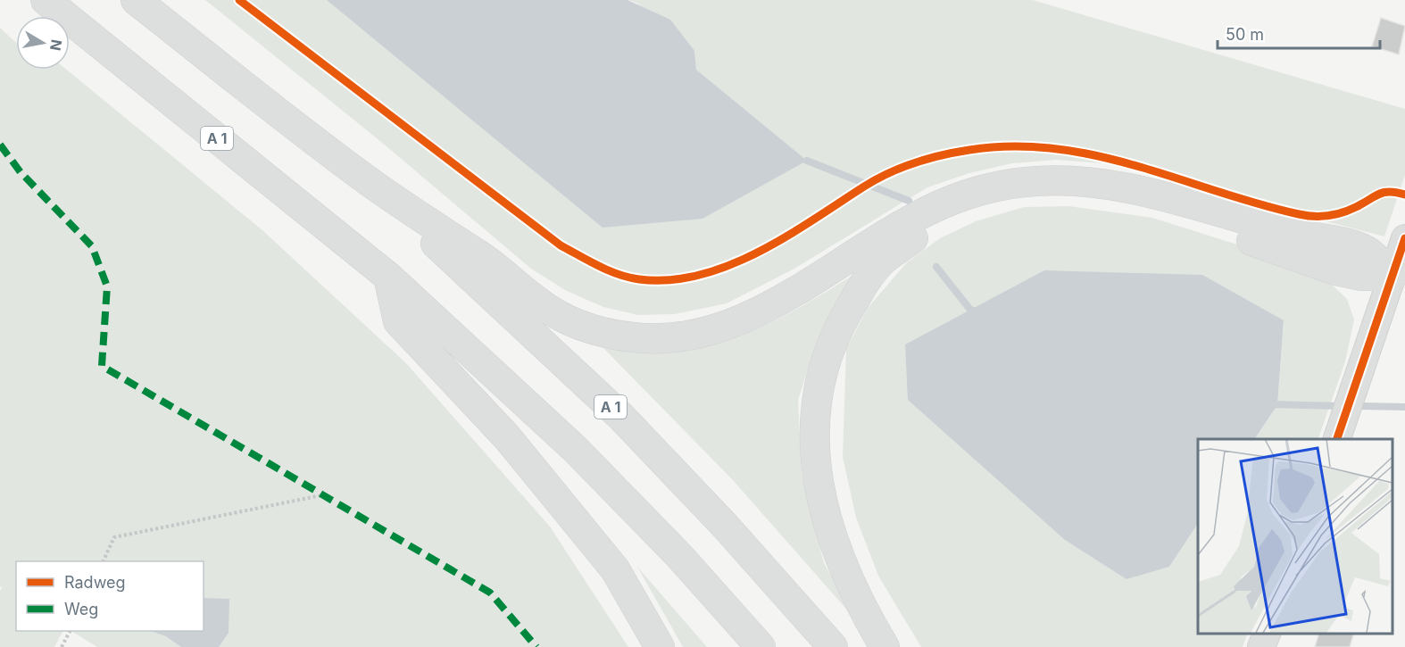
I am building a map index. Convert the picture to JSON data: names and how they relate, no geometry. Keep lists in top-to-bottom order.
{
  "streets": {
    "highway": ["A 1"]
  },
  "legend": ["Radweg", "Weg"],
  "scale_bar": "50 m",
  "north": "right"
}
